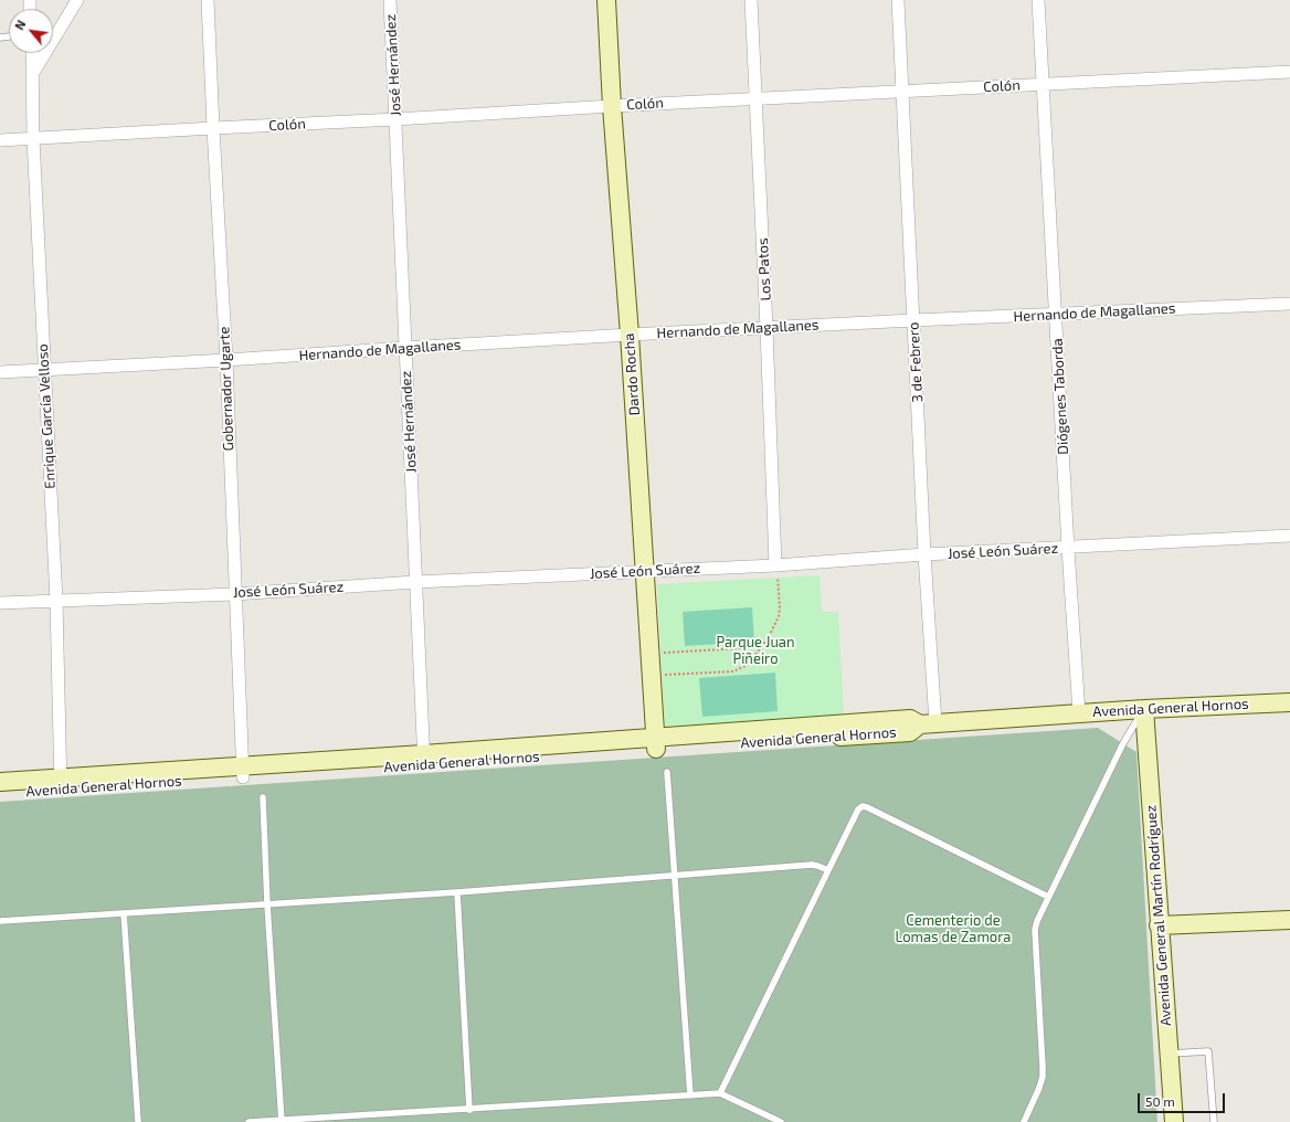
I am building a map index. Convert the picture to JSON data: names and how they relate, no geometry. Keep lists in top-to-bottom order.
{
  "streets": {
    "main road": ["Dardo Rocha", "Avenida General Hornos", "Avenida General Martín Rodríguez"],
    "street": [
      "José Hernández",
      "Colón",
      "Los Patos",
      "Hernando de Magallanes",
      "3 de Febrero",
      "Gobernador Ugarte",
      "Diógenes Taborda",
      "Enrique García Velloso",
      "José León Suárez"
    ]
  },
  "crossings": [
    ["José Hernández", "Colón"],
    ["José Hernández", "Hernando de Magallanes"],
    ["José Hernández", "José León Suárez"],
    ["José Hernández", "Avenida General Hornos"],
    ["Colón", "Los Patos"],
    ["Colón", "3 de Febrero"],
    ["Colón", "Dardo Rocha"],
    ["Colón", "Gobernador Ugarte"],
    ["Colón", "Diógenes Taborda"],
    ["Colón", "Enrique García Velloso"],
    ["Los Patos", "Hernando de Magallanes"],
    ["Los Patos", "José León Suárez"],
    ["Hernando de Magallanes", "3 de Febrero"],
    ["Hernando de Magallanes", "Dardo Rocha"],
    ["Hernando de Magallanes", "Gobernador Ugarte"],
    ["Hernando de Magallanes", "Diógenes Taborda"],
    ["Hernando de Magallanes", "Enrique García Velloso"],
    ["3 de Febrero", "José León Suárez"],
    ["3 de Febrero", "Avenida General Hornos"],
    ["Dardo Rocha", "José León Suárez"],
    ["Dardo Rocha", "Avenida General Hornos"],
    ["Gobernador Ugarte", "José León Suárez"],
    ["Gobernador Ugarte", "Avenida General Hornos"],
    ["Diógenes Taborda", "José León Suárez"],
    ["Diógenes Taborda", "Avenida General Hornos"],
    ["Enrique García Velloso", "José León Suárez"],
    ["Enrique García Velloso", "Avenida General Hornos"],
    ["Avenida General Hornos", "Avenida General Martín Rodríguez"]
  ],
  "parks": ["Parque Juan Piñeiro", "Cementerio de Lomas de Zamora"],
  "scale_bar": "50 m",
  "north": "top left"
}
